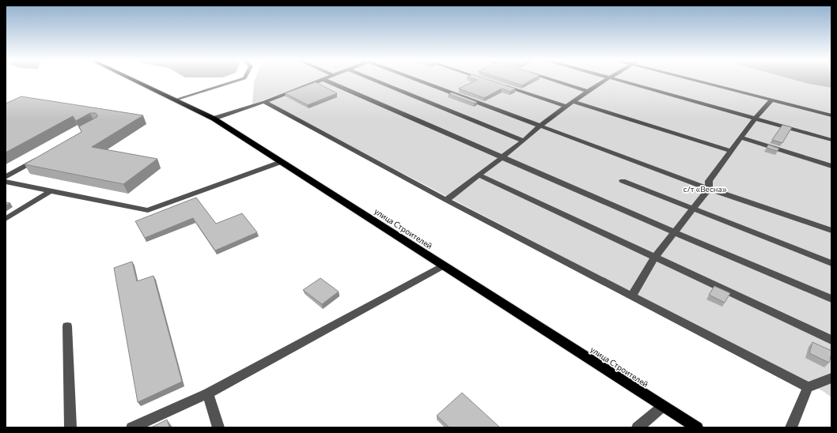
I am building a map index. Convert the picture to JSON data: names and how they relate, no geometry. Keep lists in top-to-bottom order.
{
  "streets": {
    "main road": ["улица Строителей"]
  },
  "parks": ["с/т «Весна»"]
}
